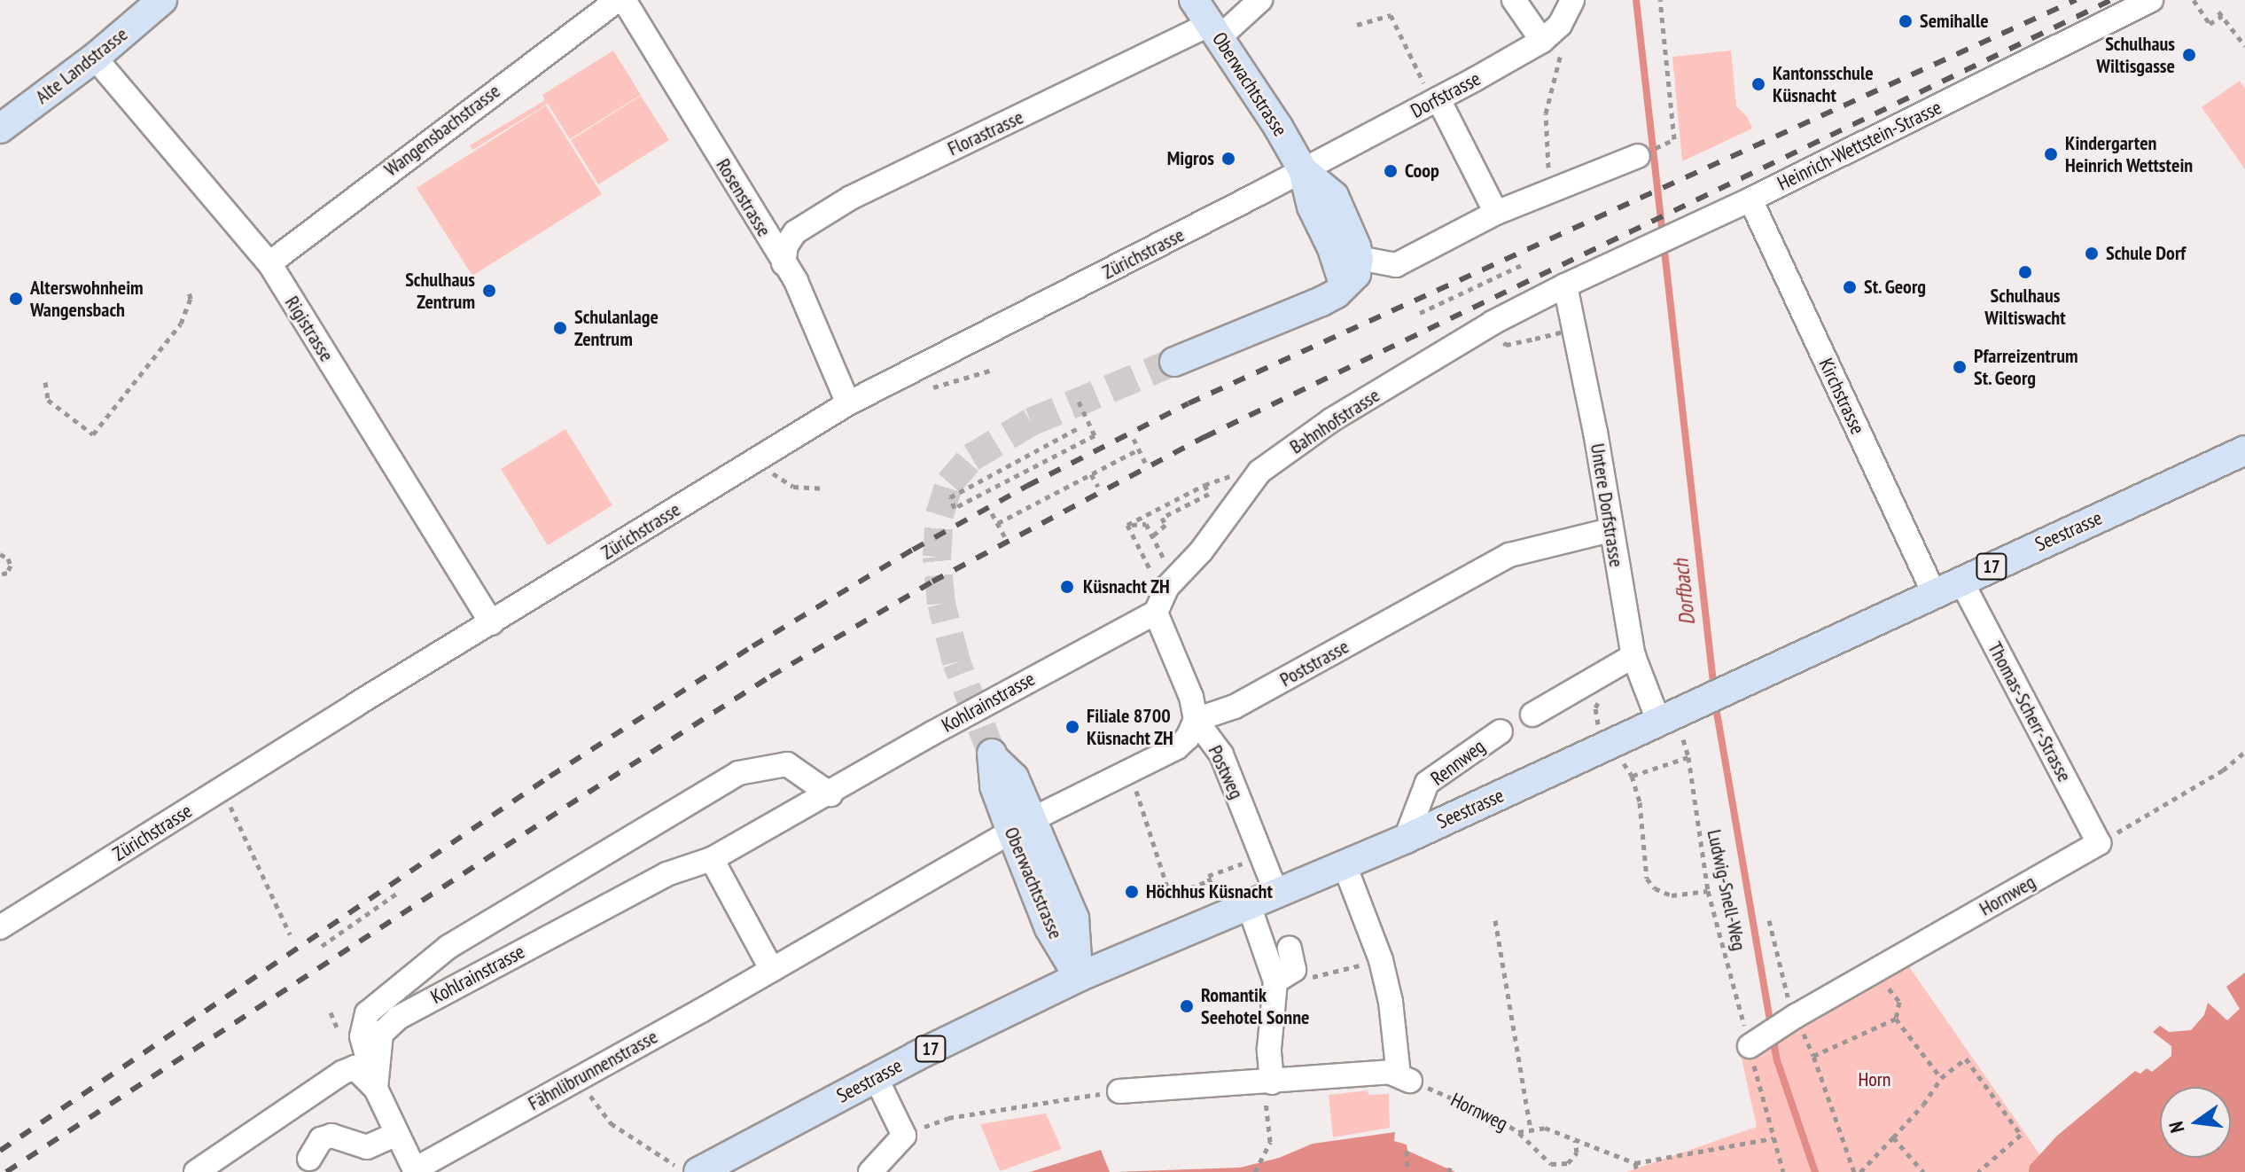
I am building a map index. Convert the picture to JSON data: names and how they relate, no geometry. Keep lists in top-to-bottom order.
{
  "streets": {
    "main road": [
      "Alte Landstrasse",
      "Oberwachtstrasse",
      "Seestrasse",
      "17"
    ],
    "street": [
      "Dorfstrasse",
      "Wangensbachstrasse",
      "Florastrasse",
      "Heinrich-Wettstein-Strasse",
      "Rosenstrasse",
      "Zürichstrasse",
      "Rigistrasse",
      "Kirchstrasse",
      "Bahnhofstrasse",
      "Untere Dorfstrasse",
      "Poststrasse",
      "Kohlrainstrasse",
      "Thomas-Scherr-Strasse",
      "Rennweg",
      "Postweg",
      "Hornweg",
      "Fähnlibrunnenstrasse"
    ],
    "path": ["Ludwig-Snell-Weg"]
  },
  "crossings": [
    ["Alte Landstrasse", "Rigistrasse"],
    ["Oberwachtstrasse", "Dorfstrasse"],
    ["Oberwachtstrasse", "Florastrasse"],
    ["Oberwachtstrasse", "Zürichstrasse"],
    ["Oberwachtstrasse", "Seestrasse"],
    ["Oberwachtstrasse", "Fähnlibrunnenstrasse"],
    ["Dorfstrasse", "Zürichstrasse"],
    ["Wangensbachstrasse", "Rosenstrasse"],
    ["Wangensbachstrasse", "Rigistrasse"],
    ["Florastrasse", "Rosenstrasse"],
    ["Heinrich-Wettstein-Strasse", "Kirchstrasse"],
    ["Heinrich-Wettstein-Strasse", "Bahnhofstrasse"],
    ["Heinrich-Wettstein-Strasse", "Untere Dorfstrasse"],
    ["Rosenstrasse", "Zürichstrasse"],
    ["Zürichstrasse", "Rigistrasse"],
    ["Kirchstrasse", "Seestrasse"],
    ["Bahnhofstrasse", "Untere Dorfstrasse"],
    ["Bahnhofstrasse", "Kohlrainstrasse"],
    ["Bahnhofstrasse", "Postweg"],
    ["Untere Dorfstrasse", "Seestrasse"],
    ["Untere Dorfstrasse", "Poststrasse"],
    ["Seestrasse", "Thomas-Scherr-Strasse"],
    ["Seestrasse", "Rennweg"],
    ["Seestrasse", "Postweg"],
    ["Poststrasse", "Postweg"],
    ["Kohlrainstrasse", "Postweg"],
    ["Thomas-Scherr-Strasse", "Hornweg"],
    ["Ludwig-Snell-Weg", "Hornweg"]
  ],
  "water": ["Dorfbach"],
  "parks": ["Horn"],
  "places": [
    "Semihalle",
    "Schulhaus Wiltisgasse",
    "Kantonsschule Küsnacht",
    "Kindergarten Heinrich Wettstein",
    "Migros",
    "Coop",
    "Schule Dorf",
    "Schulhaus Wiltiswacht",
    "St. Georg",
    "Schulhaus Zentrum",
    "Alterswohnheim Wangensbach",
    "Schulanlage Zentrum",
    "Pfarreizentrum St. Georg",
    "Küsnacht ZH",
    "Filiale 8700 Küsnacht ZH",
    "Höchhus Küsnacht",
    "Romantik Seehotel Sonne"
  ],
  "north": "left"
}
